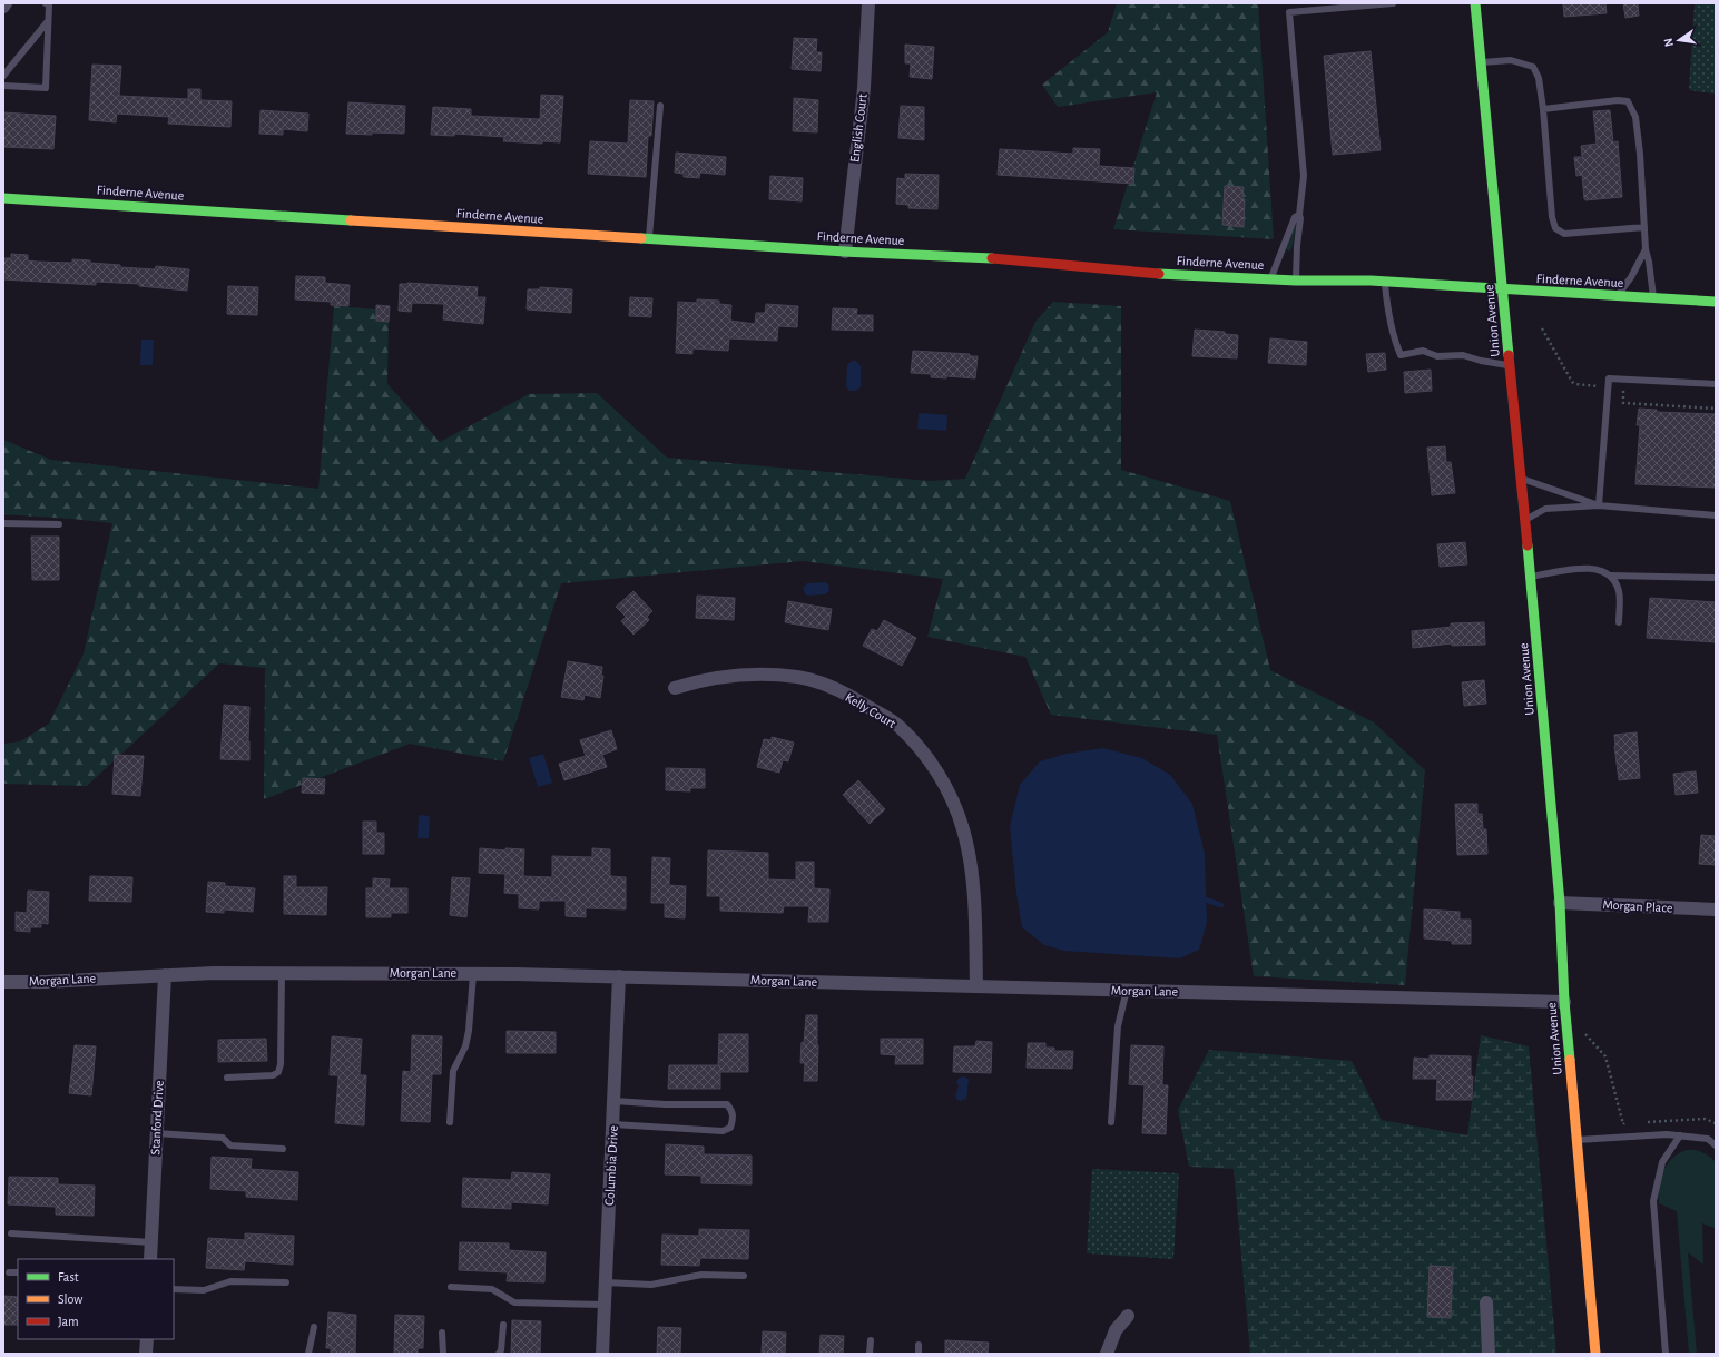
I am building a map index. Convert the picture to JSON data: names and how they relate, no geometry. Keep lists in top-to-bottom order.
{
  "streets": {
    "main road": ["Finderne Avenue", "Union Avenue"],
    "street": [
      "English Court",
      "Kelly Court",
      "Morgan Place",
      "Morgan Lane",
      "Stanford Drive",
      "Columbia Drive"
    ]
  },
  "crossings": [
    ["English Court", "Finderne Avenue"],
    ["Finderne Avenue", "Union Avenue"],
    ["Union Avenue", "Morgan Place"],
    ["Union Avenue", "Morgan Lane"],
    ["Kelly Court", "Morgan Lane"],
    ["Morgan Lane", "Stanford Drive"],
    ["Morgan Lane", "Columbia Drive"]
  ],
  "legend": ["Fast", "Slow", "Jam"],
  "north": "left"
}
